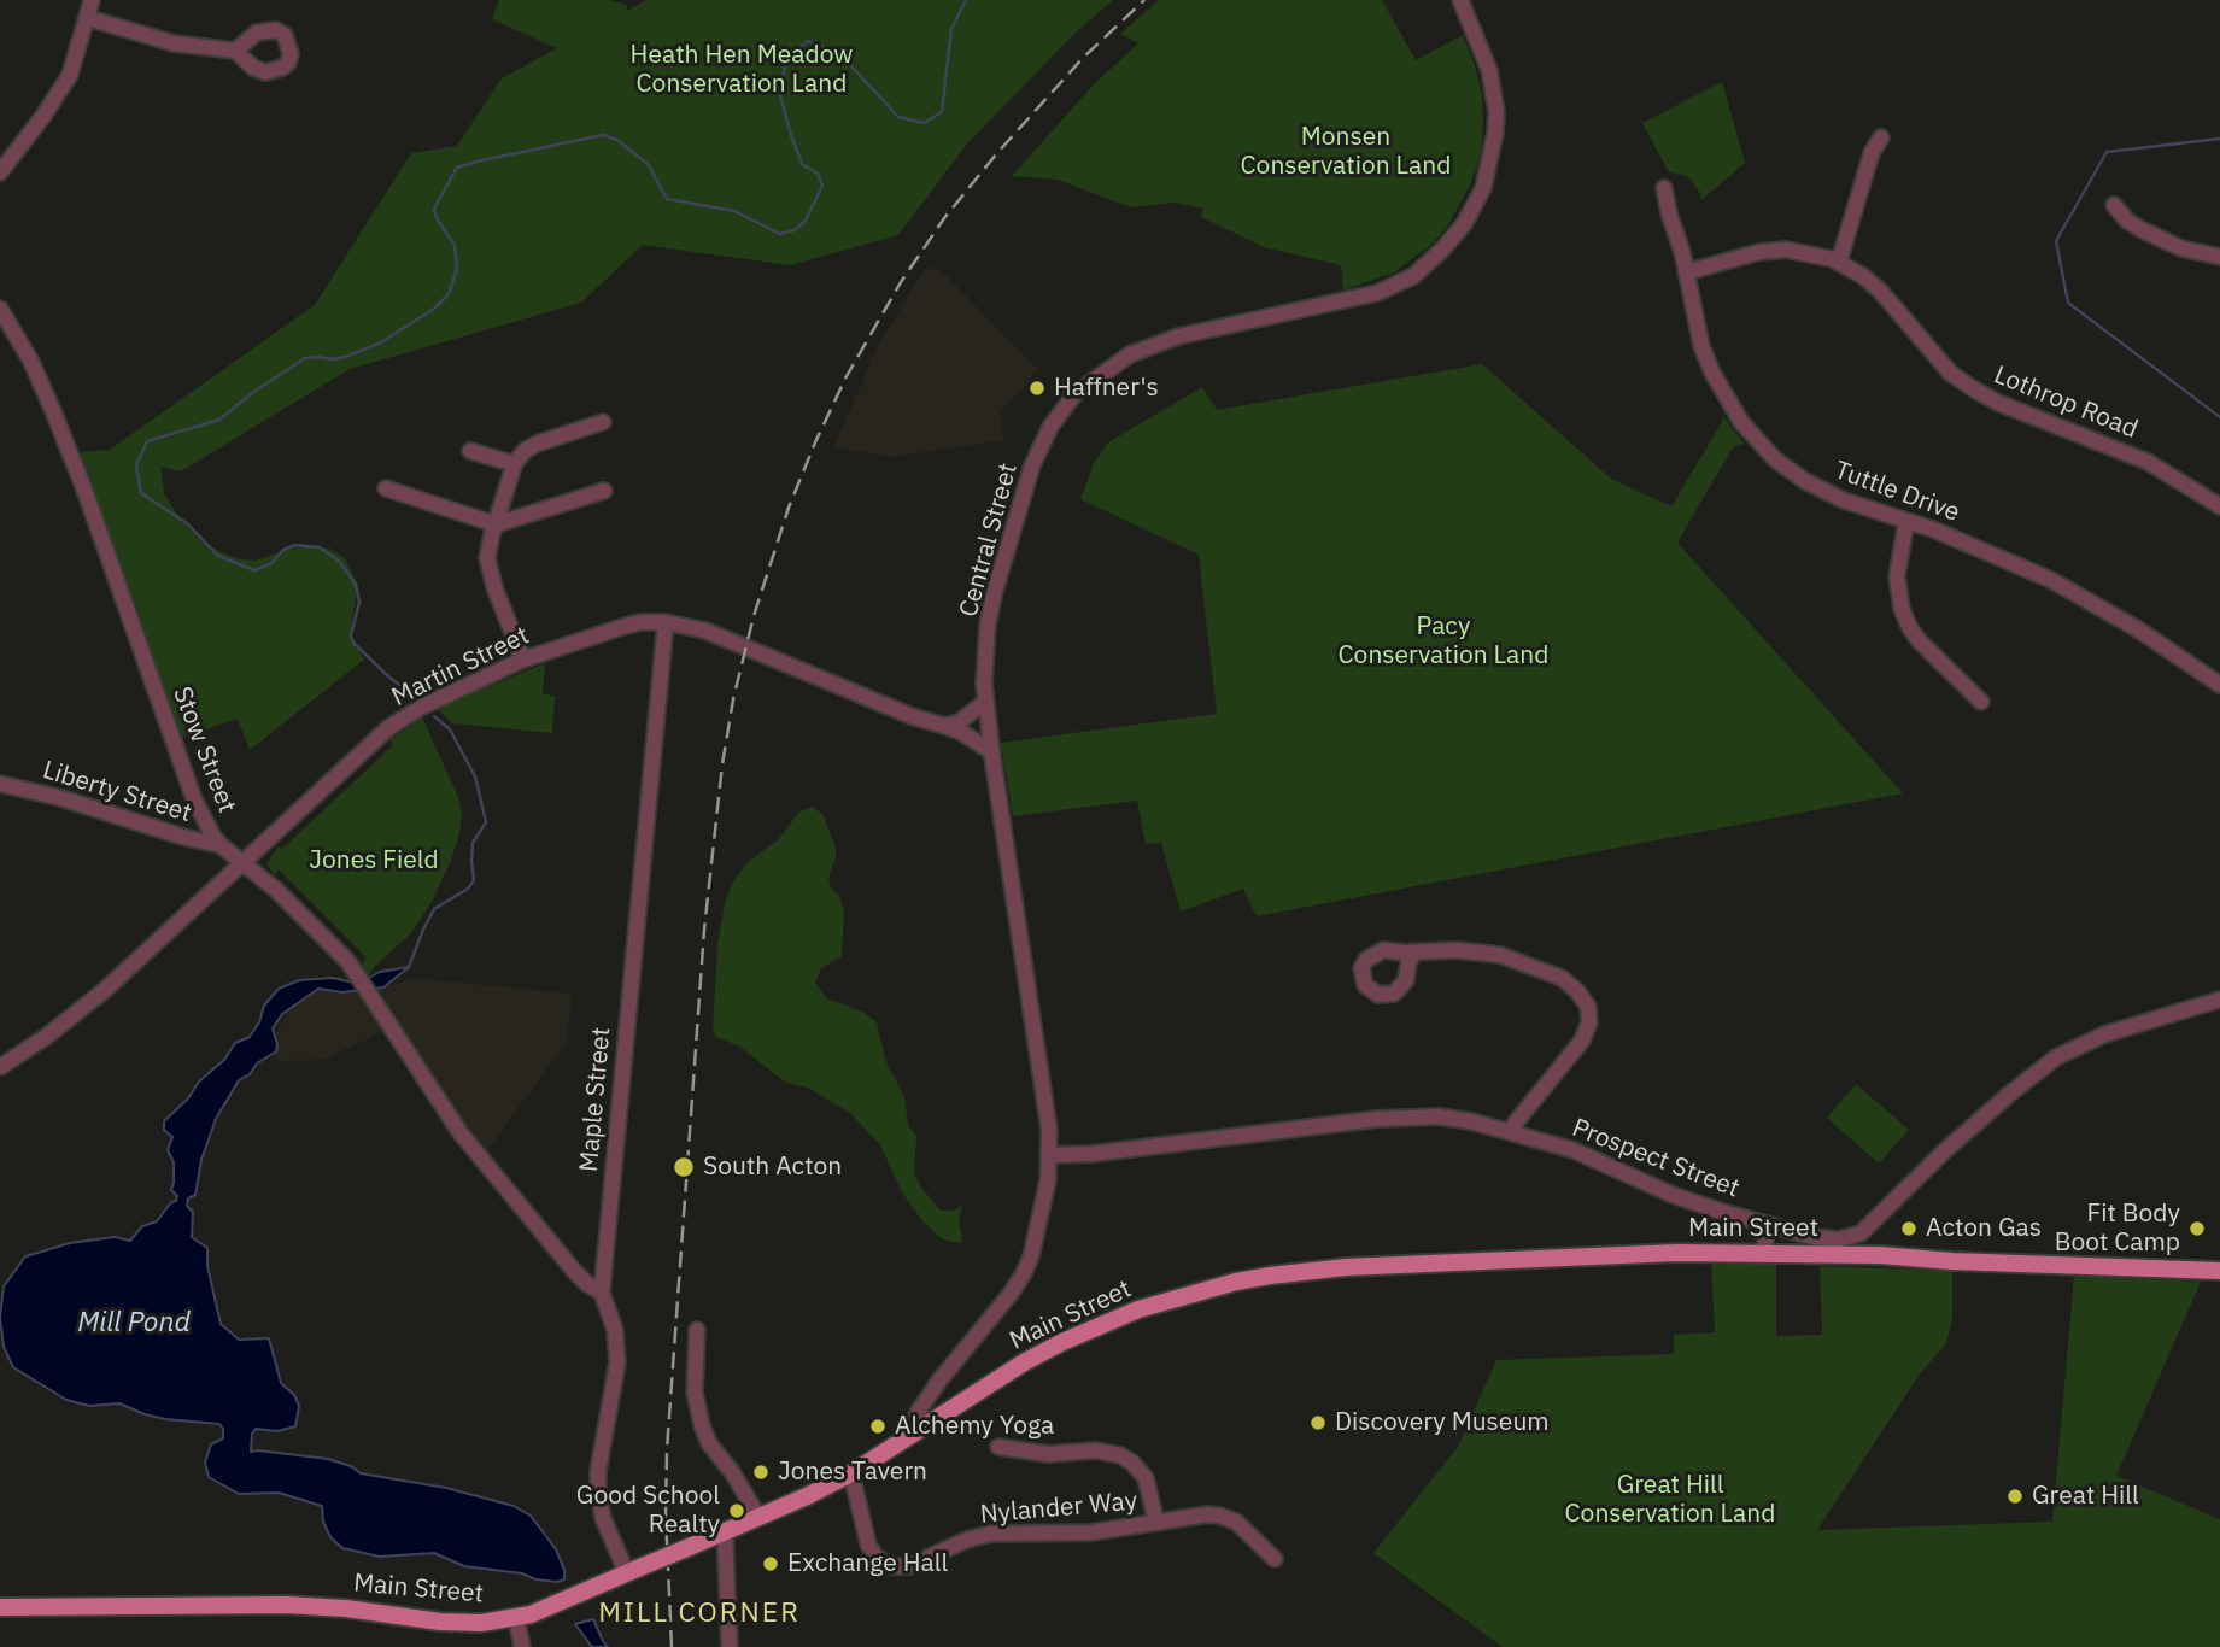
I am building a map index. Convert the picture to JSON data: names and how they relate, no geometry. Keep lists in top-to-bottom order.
{
  "streets": {
    "main road": ["Main Street"],
    "street": [
      "Lothrop Road",
      "Tuttle Drive",
      "Central Street",
      "Martin Street",
      "Stow Street",
      "Liberty Street",
      "Maple Street",
      "Prospect Street",
      "Nylander Way"
    ]
  },
  "crossings": [
    ["Lothrop Road", "Tuttle Drive"],
    ["Central Street", "Martin Street"],
    ["Central Street", "Prospect Street"],
    ["Central Street", "Main Street"],
    ["Martin Street", "Stow Street"],
    ["Martin Street", "Maple Street"],
    ["Stow Street", "Liberty Street"],
    ["Stow Street", "Maple Street"],
    ["Maple Street", "Main Street"],
    ["Main Street", "Nylander Way"]
  ],
  "districts": ["MILL CORNER"],
  "water": ["Mill Pond"],
  "parks": [
    "Heath Hen Meadow Conservation Land",
    "Monsen Conservation Land",
    "Pacy Conservation Land",
    "Jones Field",
    "Great Hill Conservation Land"
  ],
  "places": [
    "Haffner's",
    "South Acton",
    "Acton Gas",
    "Fit Body Boot Camp",
    "Discovery Museum",
    "Alchemy Yoga",
    "Jones Tavern",
    "Great Hill",
    "Good School Realty",
    "Exchange Hall"
  ]
}
